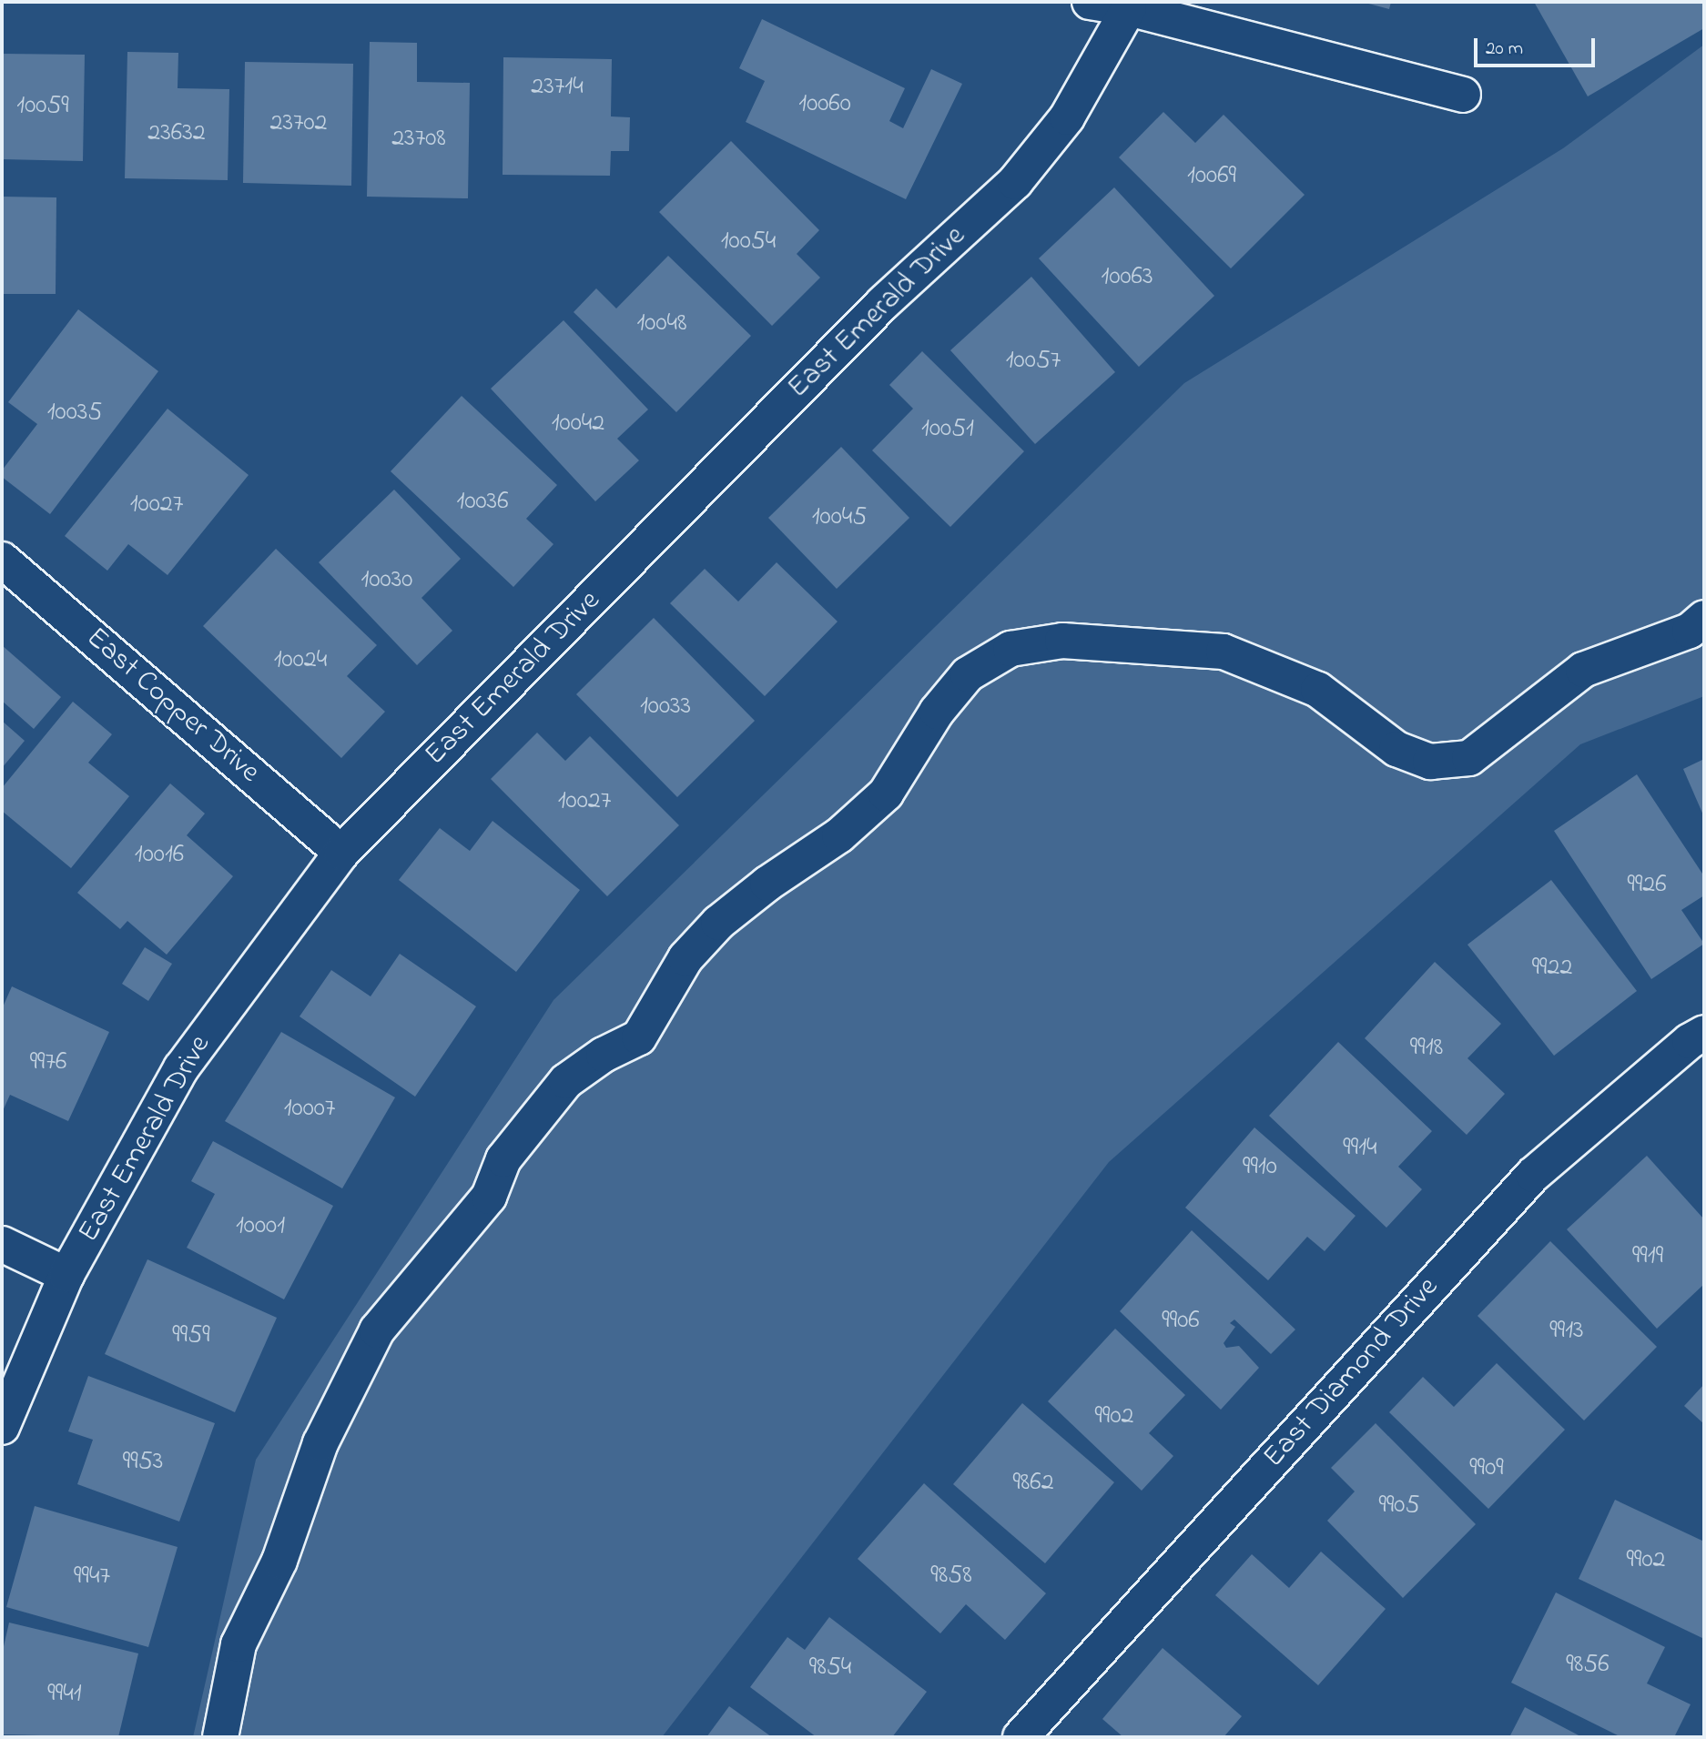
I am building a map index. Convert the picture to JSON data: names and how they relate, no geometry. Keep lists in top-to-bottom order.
{
  "streets": {
    "street": ["East Emerald Drive", "East Copper Drive", "East Diamond Drive"]
  },
  "crossings": [
    ["East Emerald Drive", "East Copper Drive"]
  ],
  "house_numbers": [
    "23714",
    "10060",
    "10059",
    "23702",
    "23632",
    "23708",
    "10069",
    "10054",
    "10063",
    "10048",
    "10057",
    "10035",
    "10042",
    "10051",
    "10036",
    "10027",
    "10045",
    "10030",
    "10024",
    "10033",
    "10027",
    "10016",
    "9926",
    "9922",
    "9918",
    "9976",
    "10007",
    "9914",
    "9910",
    "10001",
    "9919",
    "9906",
    "9913",
    "9959",
    "9902",
    "9953",
    "9909",
    "9862",
    "9905",
    "9902",
    "9858",
    "9947",
    "9856",
    "9854",
    "9941"
  ],
  "scale_bar": "20 m"
}
